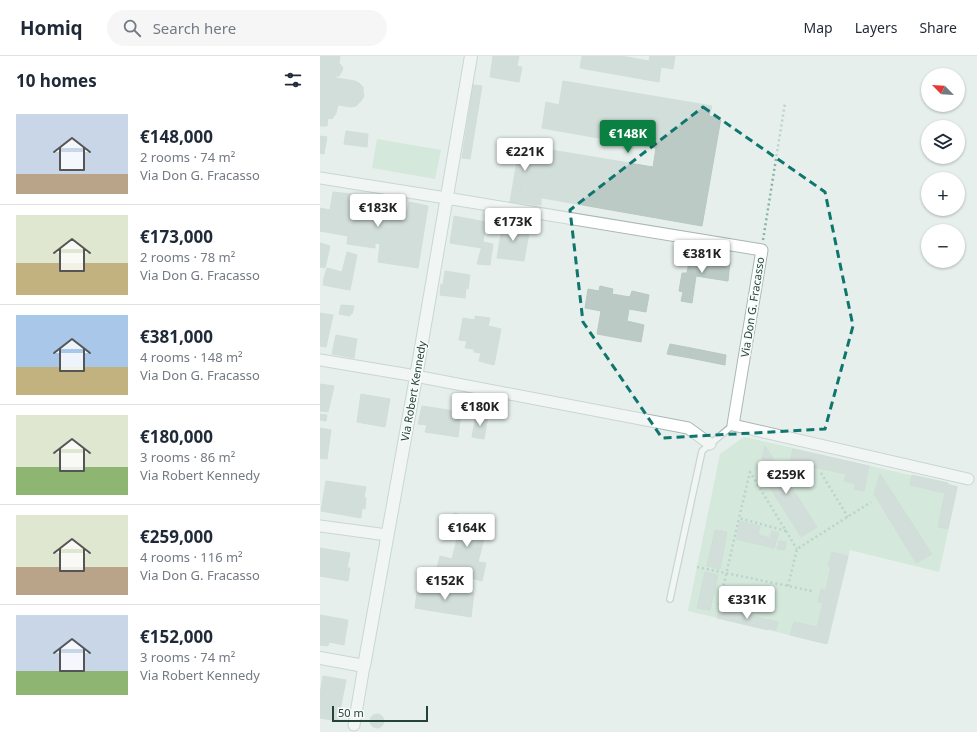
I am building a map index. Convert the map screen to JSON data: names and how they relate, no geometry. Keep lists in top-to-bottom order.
{
  "streets": {
    "main road": ["Via Robert Kennedy"],
    "street": ["Via Don G. Fracasso"]
  },
  "crossings": [
    ["Via Don G. Fracasso", "Via Robert Kennedy"]
  ],
  "scale_bar": "50 m",
  "north": "top left",
  "page": {
    "header": "Homiq",
    "search": "Search here",
    "nav": ["Map", "Layers", "Share"],
    "heading": "10 homes",
    "map_buttons": ["+", "−"],
    "list": [
      {
        "name": "€148,000",
        "note": "2 rooms · 74 m² · Via Don G. Fracasso"
      },
      {
        "name": "€173,000",
        "note": "2 rooms · 78 m² · Via Don G. Fracasso"
      },
      {
        "name": "€381,000",
        "note": "4 rooms · 148 m² · Via Don G. Fracasso"
      },
      {
        "name": "€180,000",
        "note": "3 rooms · 86 m² · Via Robert Kennedy"
      },
      {
        "name": "€259,000",
        "note": "4 rooms · 116 m² · Via Don G. Fracasso"
      },
      {
        "name": "€152,000",
        "note": "3 rooms · 74 m² · Via Robert Kennedy"
      }
    ],
    "price": [
      "€148K",
      "€221K",
      "€183K",
      "€173K",
      "€381K",
      "€180K",
      "€259K",
      "€164K",
      "€152K",
      "€331K"
    ],
    "scale": "50 m"
  }
}
